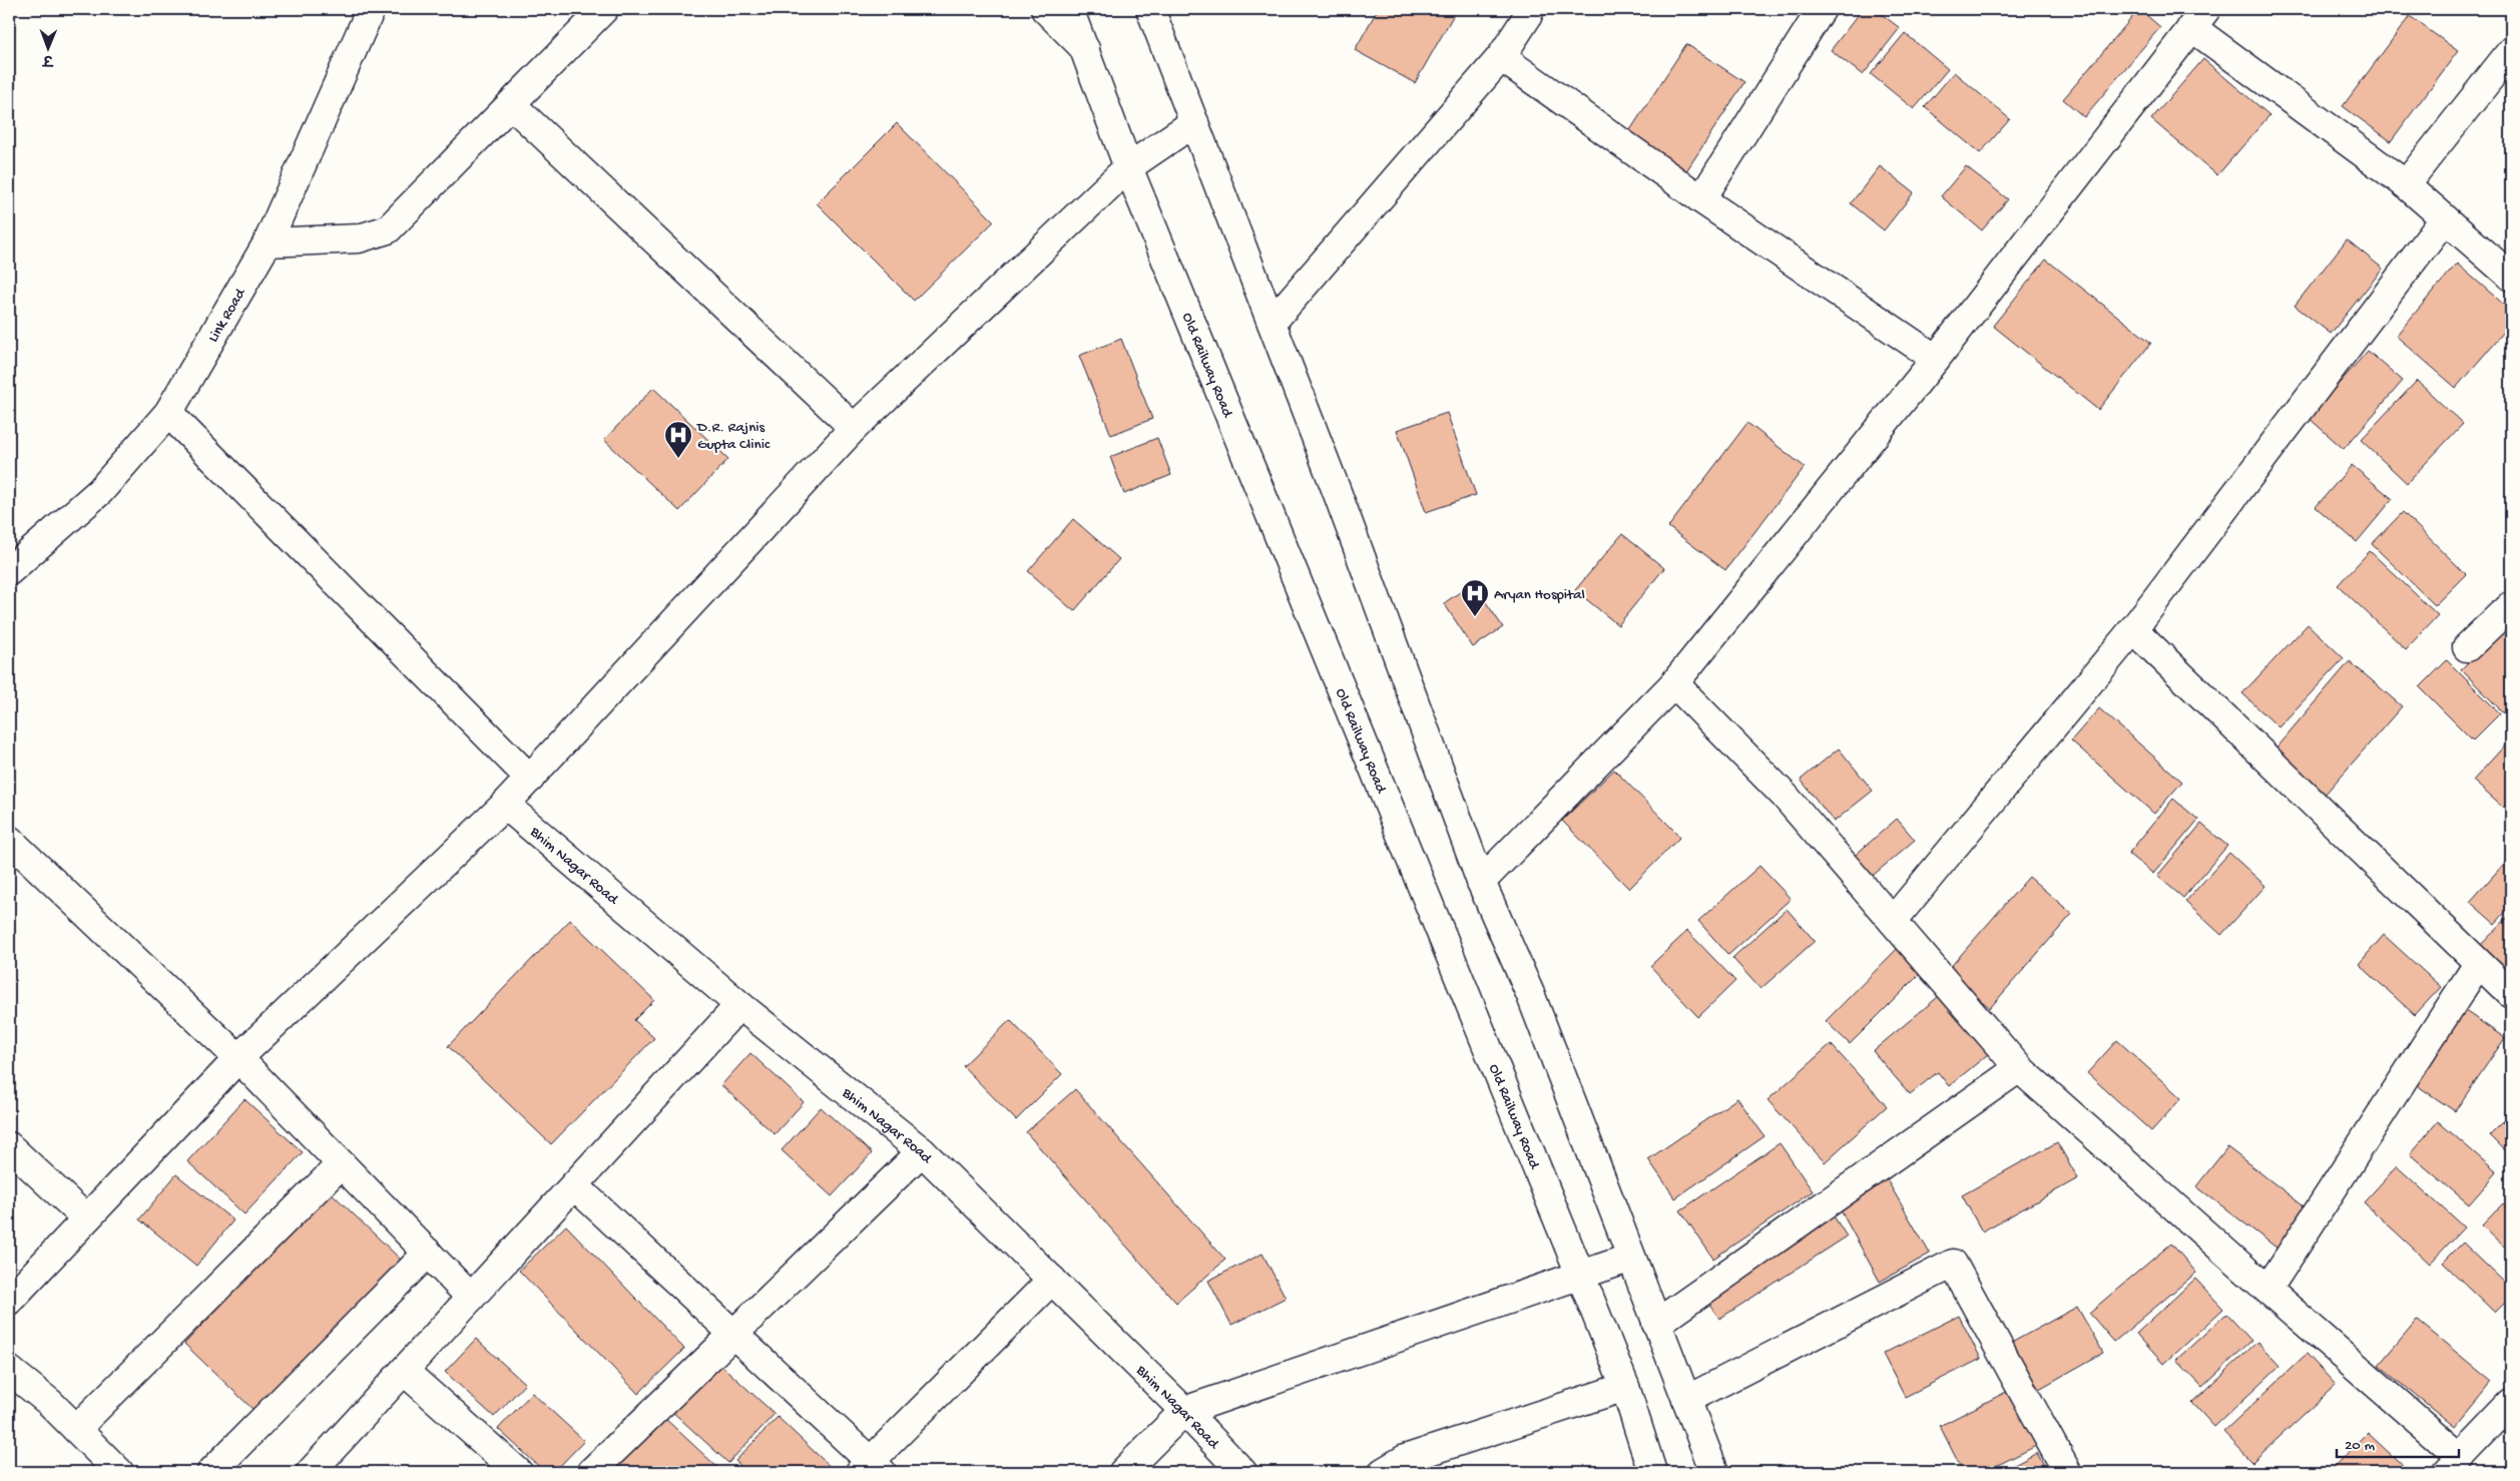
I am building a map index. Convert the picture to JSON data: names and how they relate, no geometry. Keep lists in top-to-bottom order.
{
  "streets": {
    "street": ["Link Road", "Old Railway Road", "Bhim Nagar Road"]
  },
  "places": {
    "hospital": ["D.R. Rajnis Gupta Clinic", "Aryan Hospital"]
  },
  "scale_bar": "20 m",
  "north": "bottom"
}
